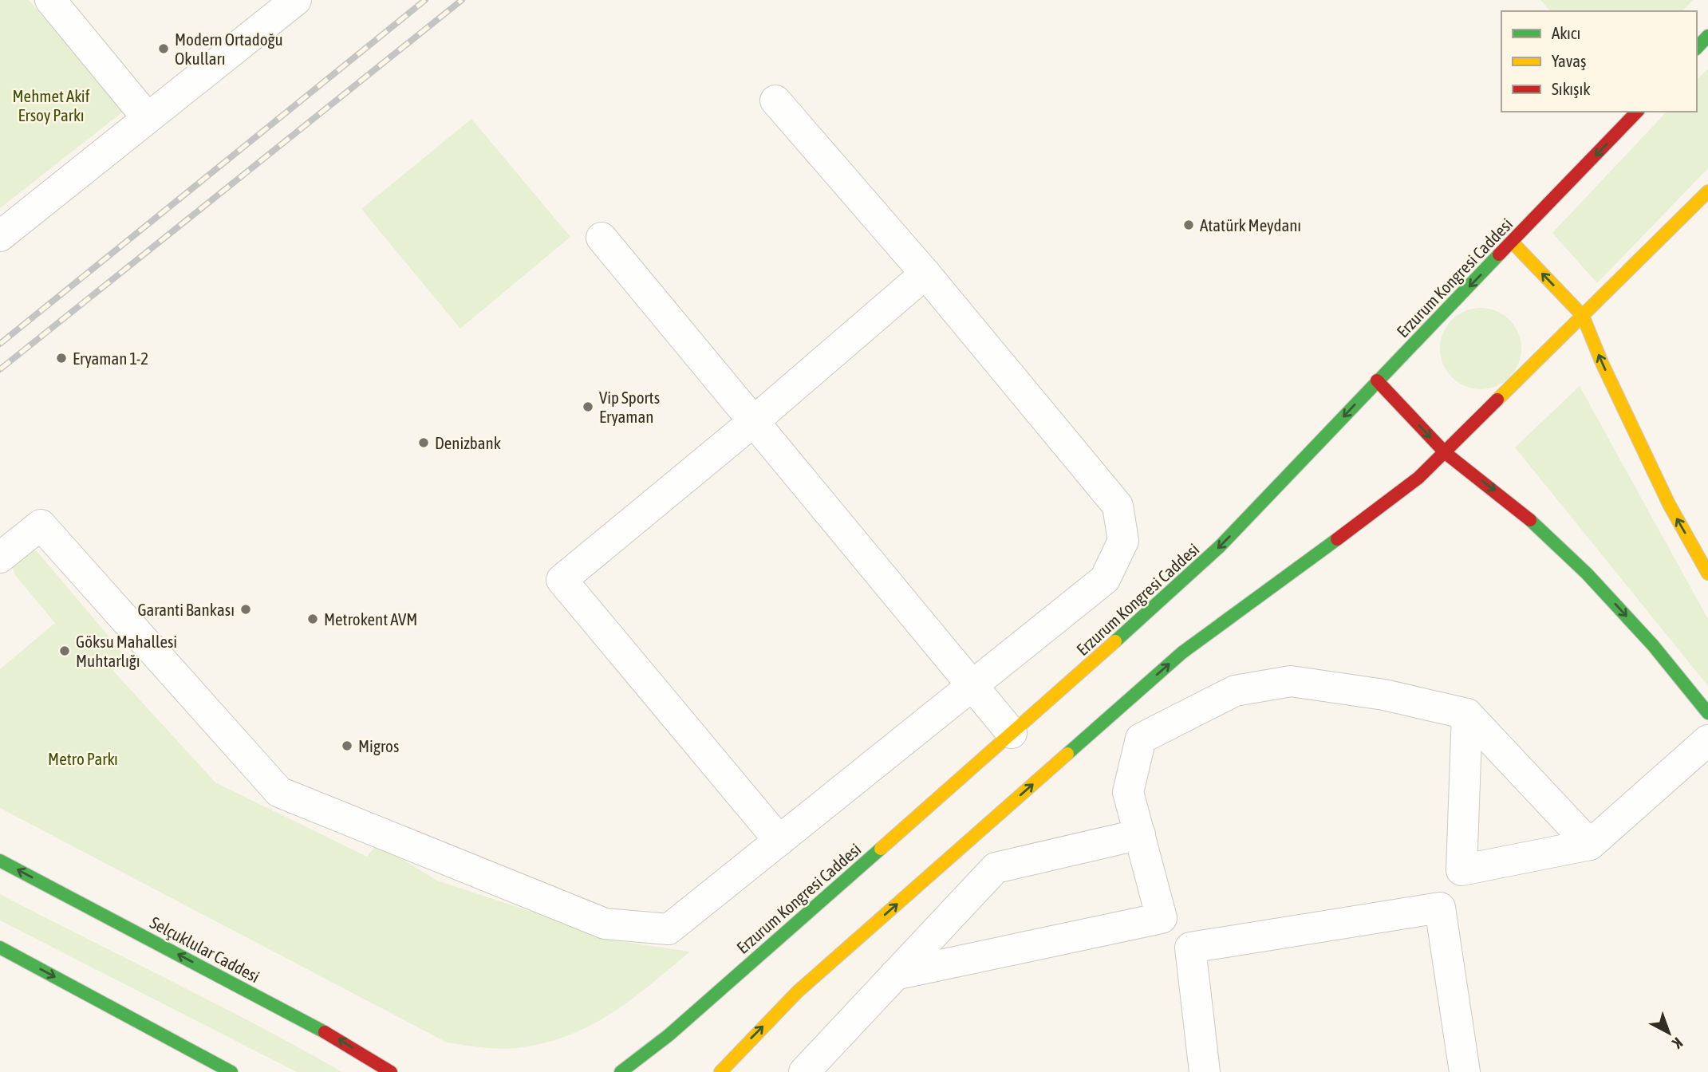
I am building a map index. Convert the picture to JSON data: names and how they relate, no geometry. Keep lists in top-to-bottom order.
{
  "streets": {
    "main road": ["Erzurum Kongresi Caddesi", "Selçuklular Caddesi"]
  },
  "parks": ["Mehmet Akif Ersoy Parkı", "Metro Parkı"],
  "places": [
    "Modern Ortadoğu Okulları",
    "Atatürk Meydanı",
    "Eryaman 1-2",
    "Vip Sports Eryaman",
    "Denizbank",
    "Garanti Bankası",
    "Metrokent AVM",
    "Göksu Mahallesi Muhtarlığı",
    "Migros"
  ],
  "legend": ["Akıcı", "Yavaş", "Sıkışık"],
  "north": "bottom right"
}
